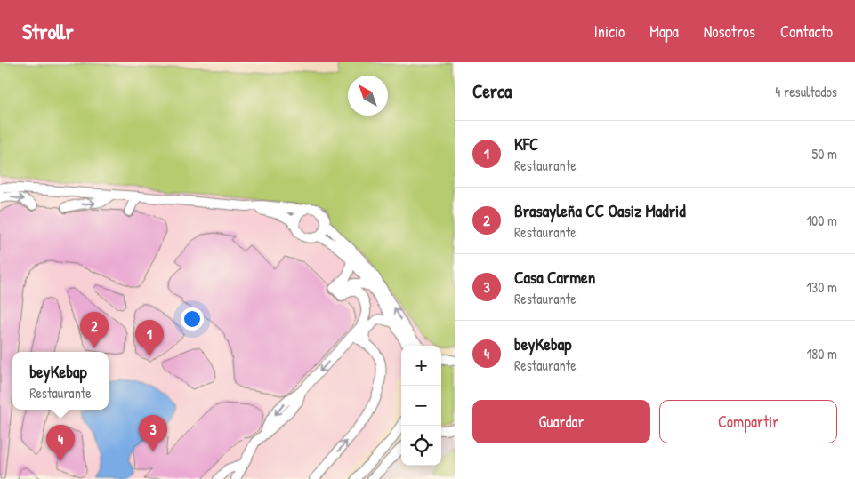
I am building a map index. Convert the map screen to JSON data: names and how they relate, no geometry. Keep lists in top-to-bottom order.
{
  "north": "top left",
  "page": {
    "header": "Strollr",
    "nav": [
      "Inicio",
      "Mapa",
      "Nosotros",
      "Contacto"
    ],
    "heading": ["Cerca", "4 resultados"],
    "list": [
      {
        "mark": "1",
        "name": "KFC",
        "note": "Restaurante",
        "value": "50 m"
      },
      {
        "mark": "2",
        "name": "Brasayleña CC Oasiz Madrid",
        "note": "Restaurante",
        "value": "100 m"
      },
      {
        "mark": "3",
        "name": "Casa Carmen",
        "note": "Restaurante",
        "value": "130 m"
      },
      {
        "mark": "4",
        "name": "beyKebap",
        "note": "Restaurante",
        "value": "180 m"
      }
    ],
    "pins": [
      "2",
      "1",
      "3",
      "4"
    ],
    "map_buttons": ["+", "−"],
    "popup": ["beyKebap", "Restaurante"],
    "buttons": ["Guardar", "Compartir"]
  }
}
